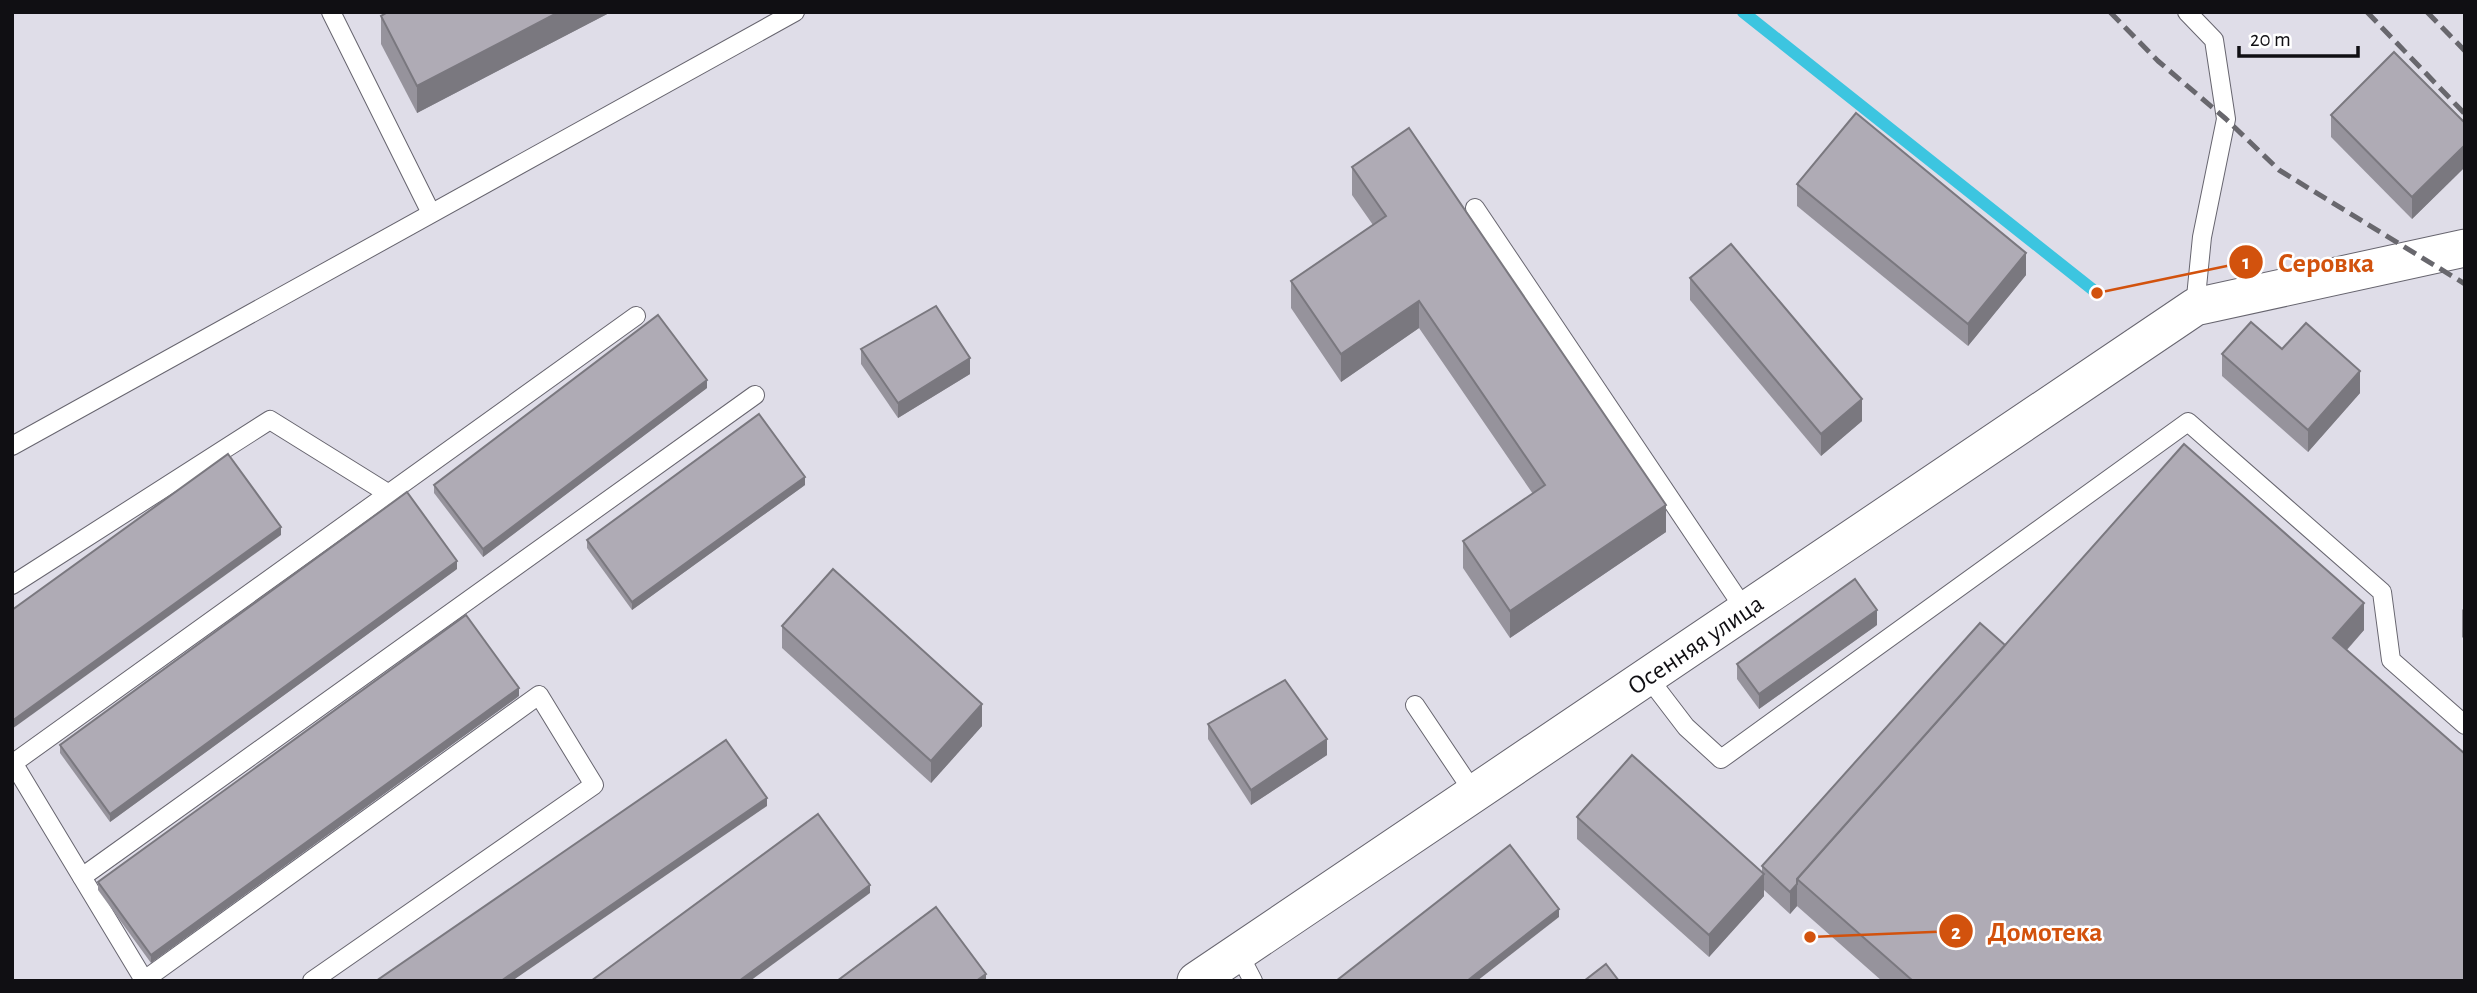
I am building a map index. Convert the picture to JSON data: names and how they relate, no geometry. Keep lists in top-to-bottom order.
{
  "streets": {
    "street": ["Осенняя улица"]
  },
  "places": ["Серовка", "Домотека"],
  "scale_bar": "20 m"
}
